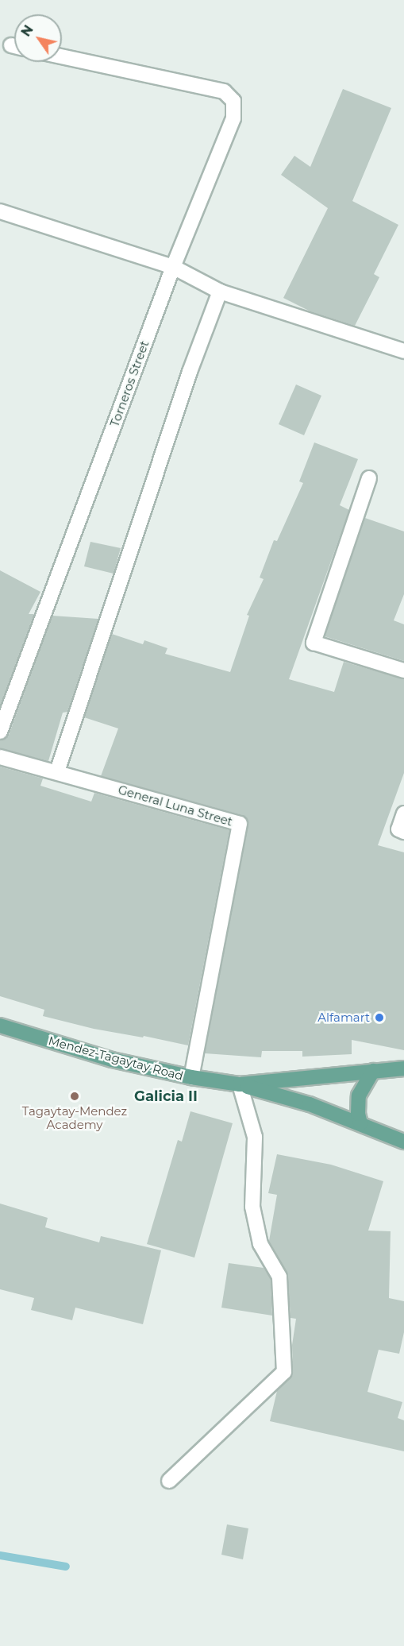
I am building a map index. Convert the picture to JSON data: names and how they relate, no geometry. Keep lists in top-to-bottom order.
{
  "streets": {
    "main road": ["Mendez-Tagaytay Road"],
    "street": ["Torneros Street", "General Luna Street"]
  },
  "crossings": [
    ["General Luna Street", "Mendez-Tagaytay Road"]
  ],
  "districts": ["Galicia II"],
  "places": ["Alfamart", "Tagaytay-Mendez Academy"],
  "north": "top left"
}
